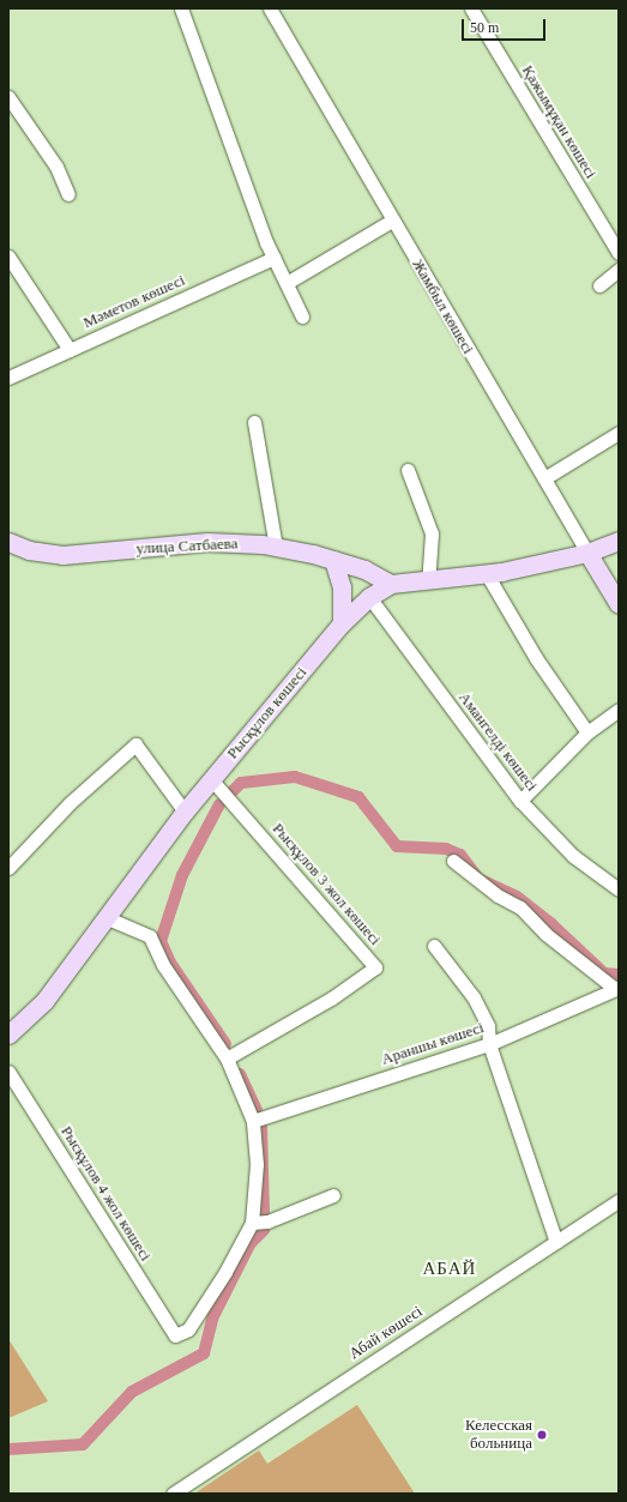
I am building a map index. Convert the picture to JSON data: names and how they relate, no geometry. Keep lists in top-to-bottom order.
{
  "streets": {
    "main road": ["Жамбыл көшесі", "улица Сатбаева", "Рысқұлов көшесі"],
    "street": [
      "Қажымұқан көшесі",
      "Мәметов көшесі",
      "Амангелді көшесі",
      "Рысқұлов 3 жол көшесі",
      "Араншы көшесі",
      "Рысқұлов 4 жол көшесі",
      "Абай көшесі"
    ]
  },
  "crossings": [
    ["Жамбыл көшесі", "Рысқұлов көшесі"],
    ["улица Сатбаева", "Рысқұлов көшесі"],
    ["Рысқұлов көшесі", "Амангелді көшесі"],
    ["Рысқұлов көшесі", "Рысқұлов 3 жол көшесі"]
  ],
  "districts": ["АБАЙ"],
  "places": ["Келесская больница"],
  "scale_bar": "50 m"
}
